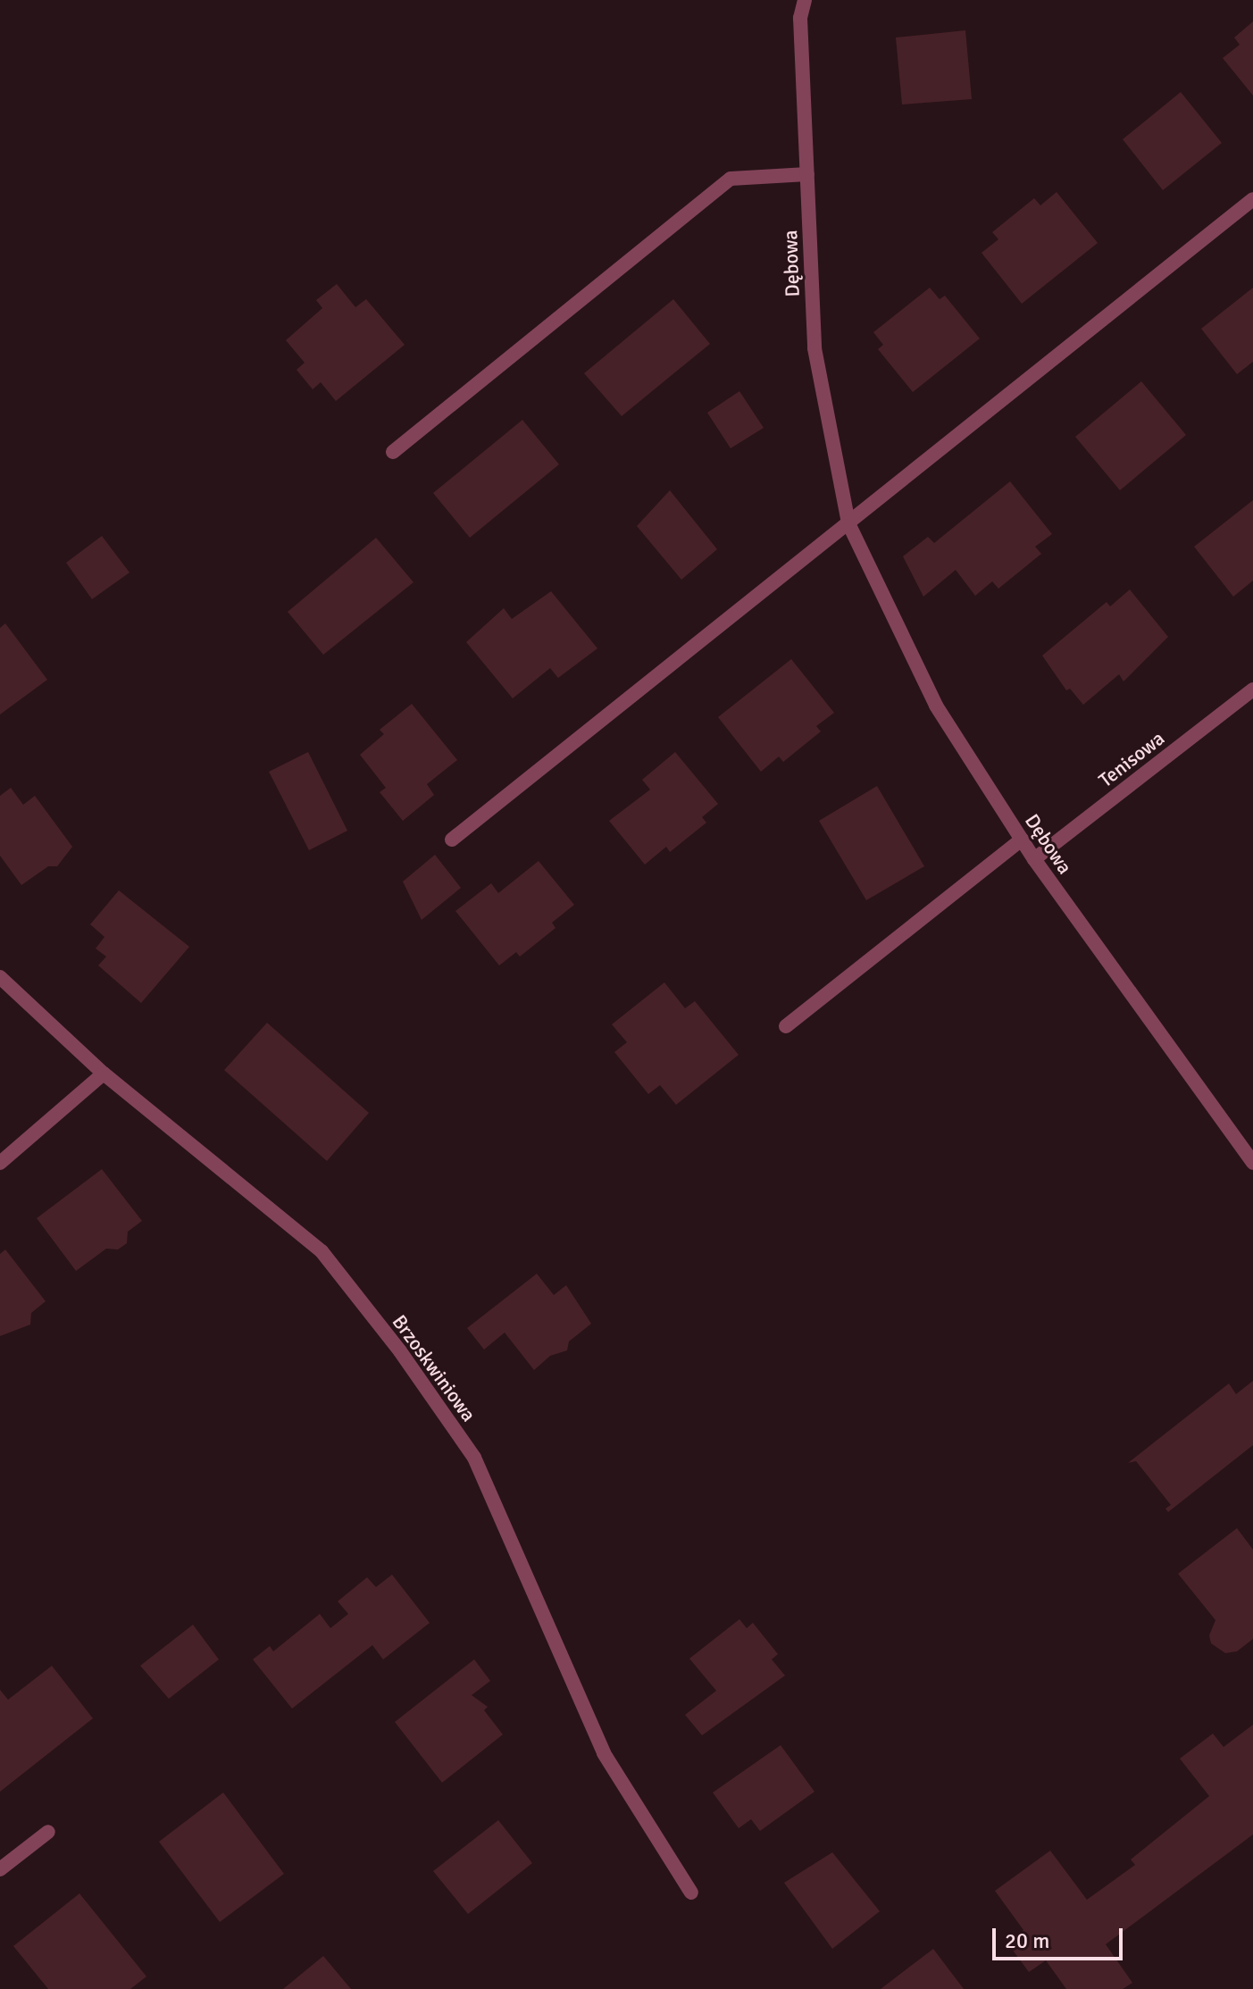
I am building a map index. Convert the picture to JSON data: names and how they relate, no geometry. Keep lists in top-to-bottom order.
{
  "streets": {
    "street": ["Dębowa", "Tenisowa", "Brzoskwiniowa"]
  },
  "crossings": [
    ["Dębowa", "Tenisowa"]
  ],
  "scale_bar": "20 m"
}
